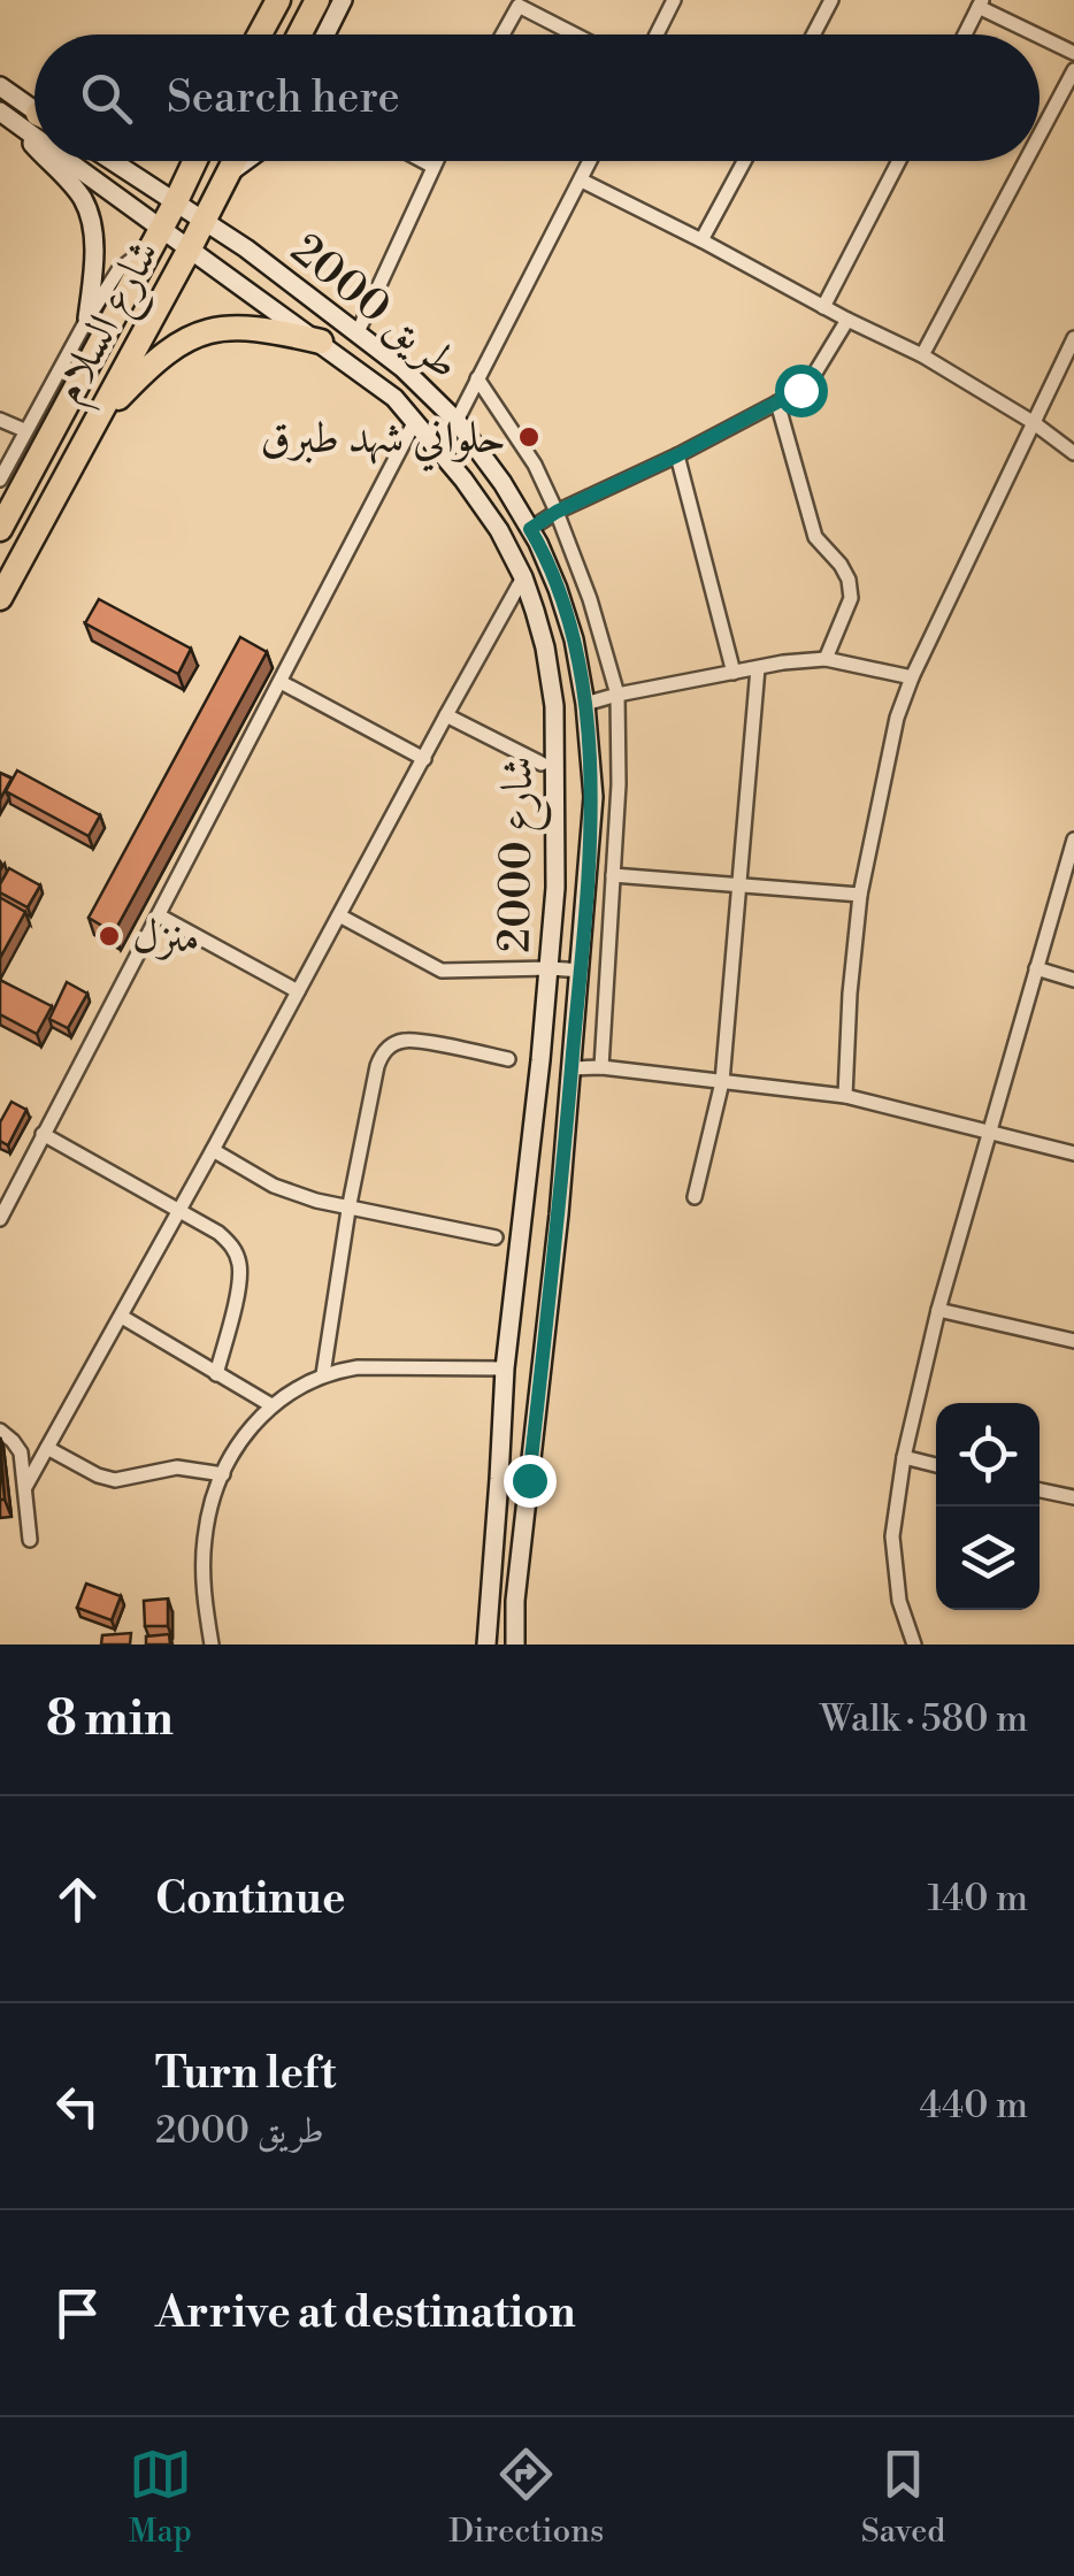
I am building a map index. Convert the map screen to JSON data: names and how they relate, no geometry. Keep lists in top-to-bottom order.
{
  "streets": {
    "highway": ["شارع السلام"],
    "street": ["طريق 2000", "شارع 2000"]
  },
  "crossings": [
    ["طريق 2000", "شارع السلام"],
    ["شارع السلام", "شارع 2000"]
  ],
  "places": ["حلواني شهد طبرق", "منزل"],
  "page": {
    "search": "Search here",
    "heading": ["8 min", "Walk · 580 m"],
    "list": [
      ["Continue", "140 m"],
      ["Turn left", "طريق 2000", "440 m"],
      "Arrive at destination"
    ],
    "nav": ["Map", "Directions", "Saved"]
  }
}
